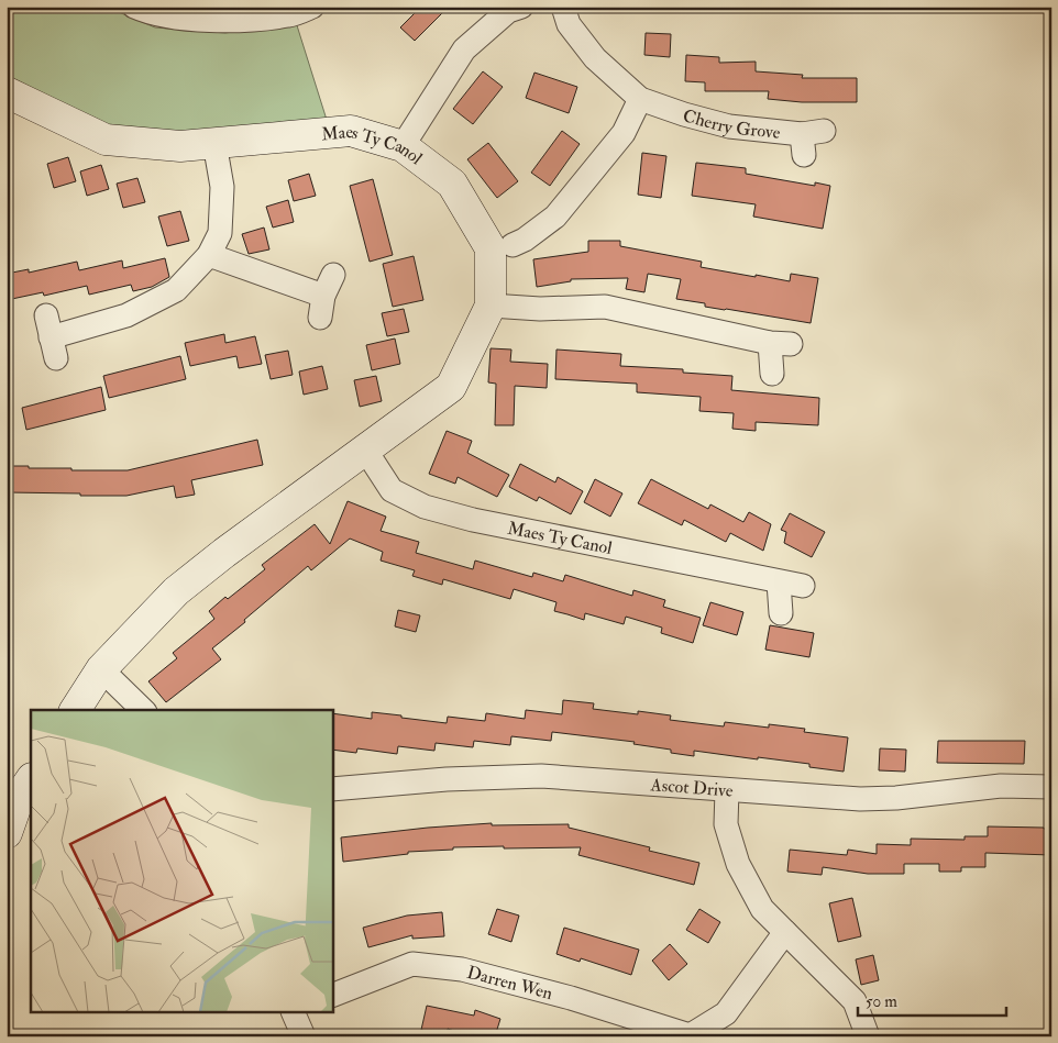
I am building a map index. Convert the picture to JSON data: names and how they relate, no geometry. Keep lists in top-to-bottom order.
{
  "streets": {
    "street": [
      "Cherry Grove",
      "Maes Ty Canol",
      "Ascot Drive",
      "Darren Wen"
    ]
  },
  "scale_bar": "50 m"
}
